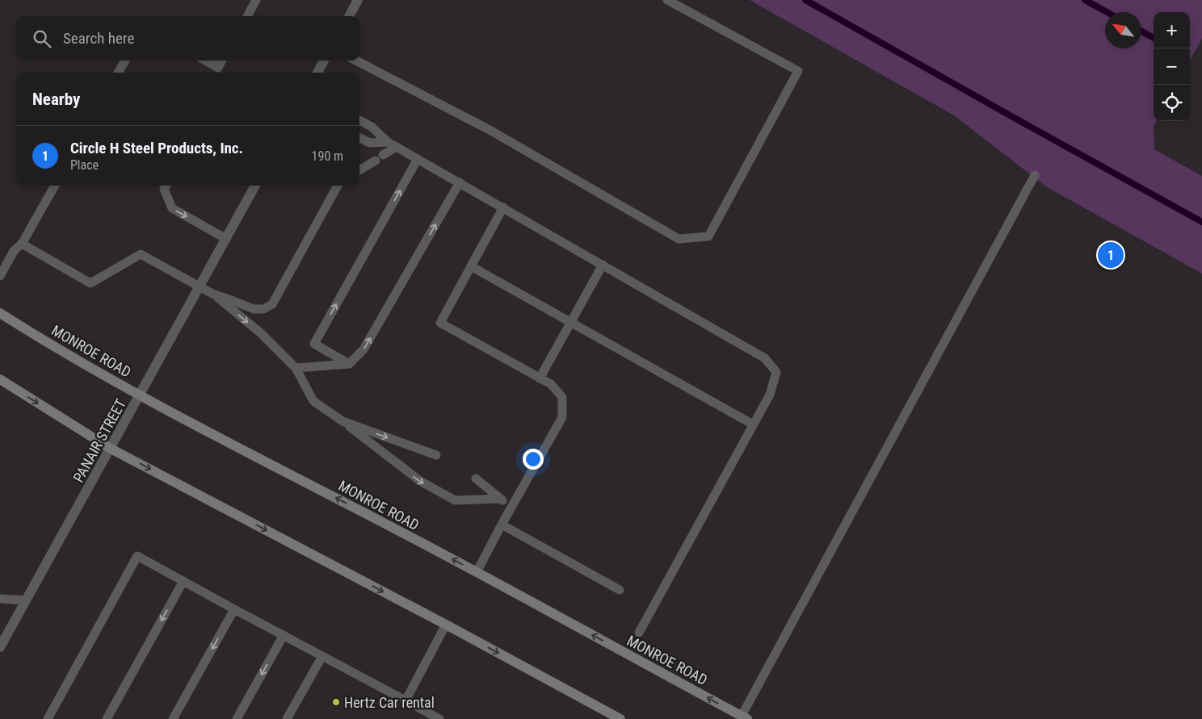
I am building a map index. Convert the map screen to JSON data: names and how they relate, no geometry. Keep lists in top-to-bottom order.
{
  "streets": {
    "main road": ["MONROE ROAD"],
    "street": ["PANAIR STREET"]
  },
  "crossings": [
    ["MONROE ROAD", "PANAIR STREET"]
  ],
  "places": ["Hertz Car rental"],
  "north": "top left",
  "page": {
    "map_buttons": ["+", "−"],
    "search": "Search here",
    "heading": "Nearby",
    "list": [
      {
        "mark": "1",
        "name": "Circle H Steel Products, Inc.",
        "note": "Place",
        "value": "190 m"
      }
    ],
    "pins": "1"
  }
}
